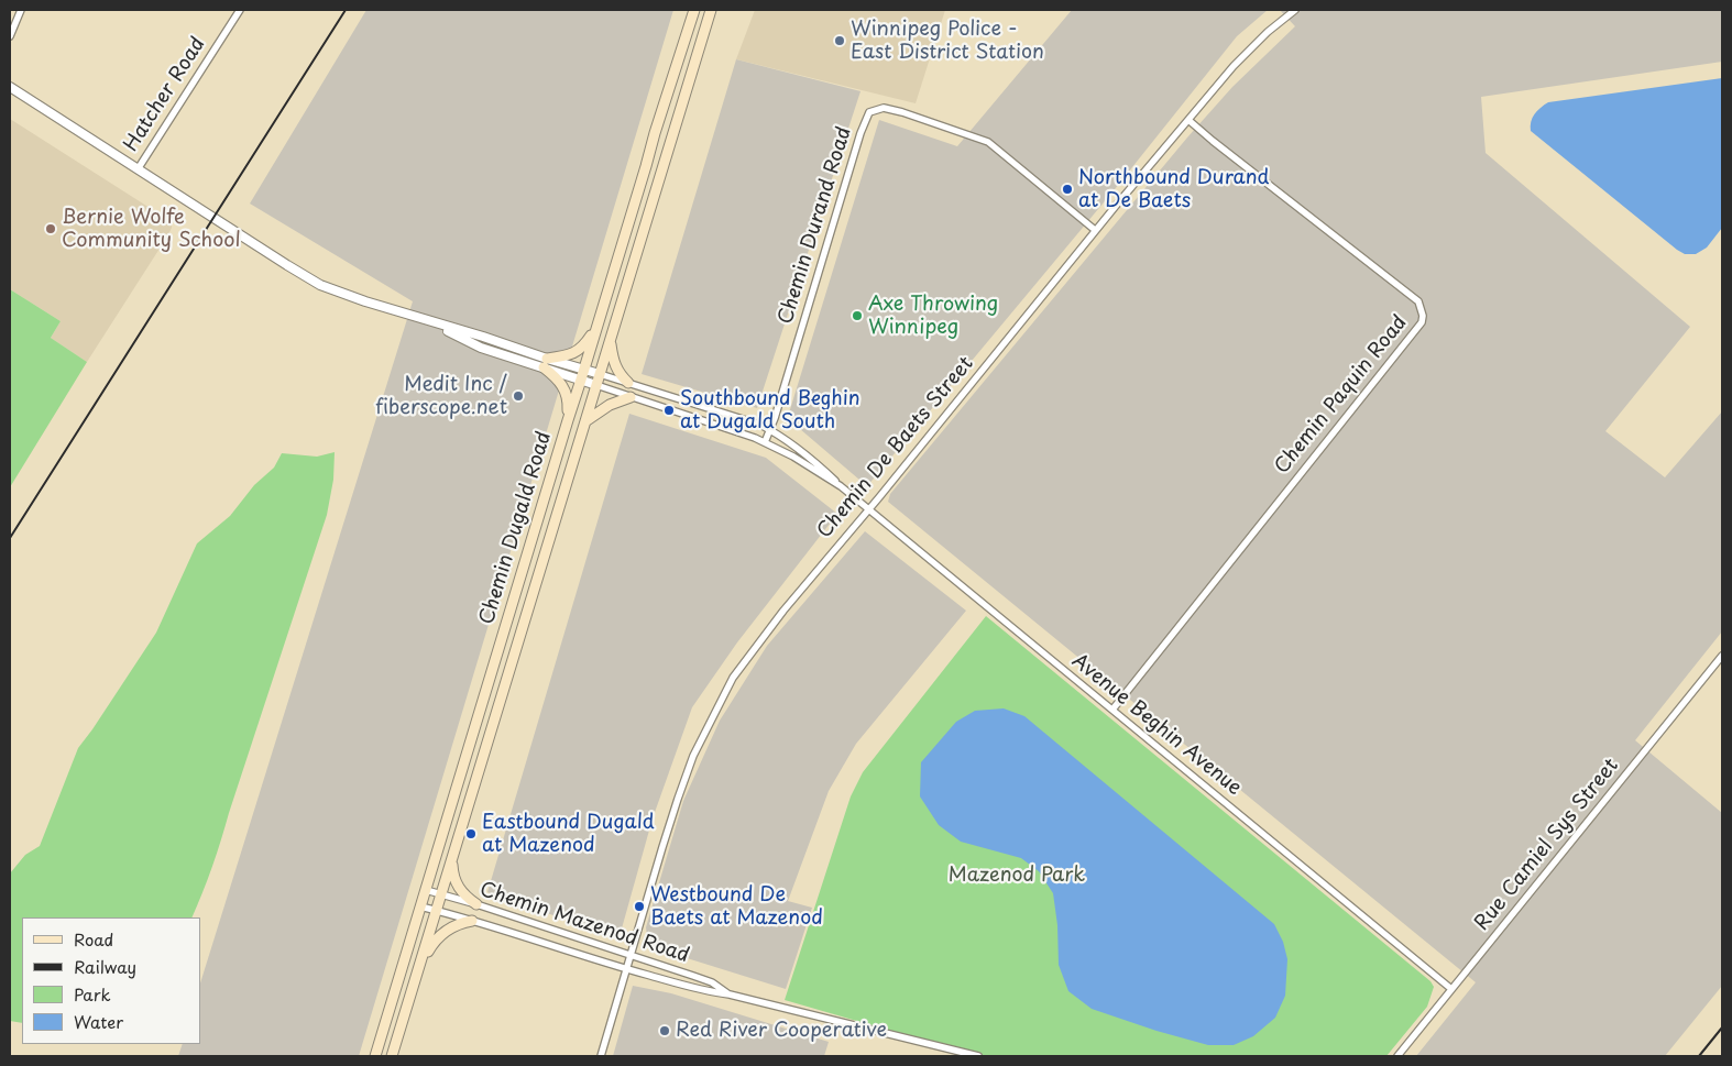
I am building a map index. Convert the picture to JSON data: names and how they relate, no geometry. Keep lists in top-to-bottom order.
{
  "streets": {
    "main road": ["Chemin Dugald Road"],
    "street": [
      "Hatcher Road",
      "Chemin Durand Road",
      "Chemin Paquin Road",
      "Chemin De Baets Street",
      "Avenue Beghin Avenue",
      "Rue Camiel Sys Street",
      "Chemin Mazenod Road"
    ]
  },
  "crossings": [
    ["Chemin Durand Road", "Chemin De Baets Street"],
    ["Chemin Durand Road", "Avenue Beghin Avenue"],
    ["Chemin Paquin Road", "Chemin De Baets Street"],
    ["Chemin Paquin Road", "Avenue Beghin Avenue"],
    ["Chemin De Baets Street", "Avenue Beghin Avenue"],
    ["Chemin De Baets Street", "Chemin Mazenod Road"],
    ["Chemin Dugald Road", "Avenue Beghin Avenue"],
    ["Chemin Dugald Road", "Chemin Mazenod Road"],
    ["Avenue Beghin Avenue", "Rue Camiel Sys Street"]
  ],
  "parks": ["Mazenod Park"],
  "places": [
    "Winnipeg Police - East District Station",
    "Northbound Durand at De Baets",
    "Bernie Wolfe Community School",
    "Axe Throwing Winnipeg",
    "Medit Inc / fiberscope.net",
    "Southbound Beghin at Dugald South",
    "Eastbound Dugald at Mazenod",
    "Westbound De Baets at Mazenod",
    "Red River Cooperative"
  ],
  "legend": [
    "Road",
    "Railway",
    "Park",
    "Water"
  ]
}
